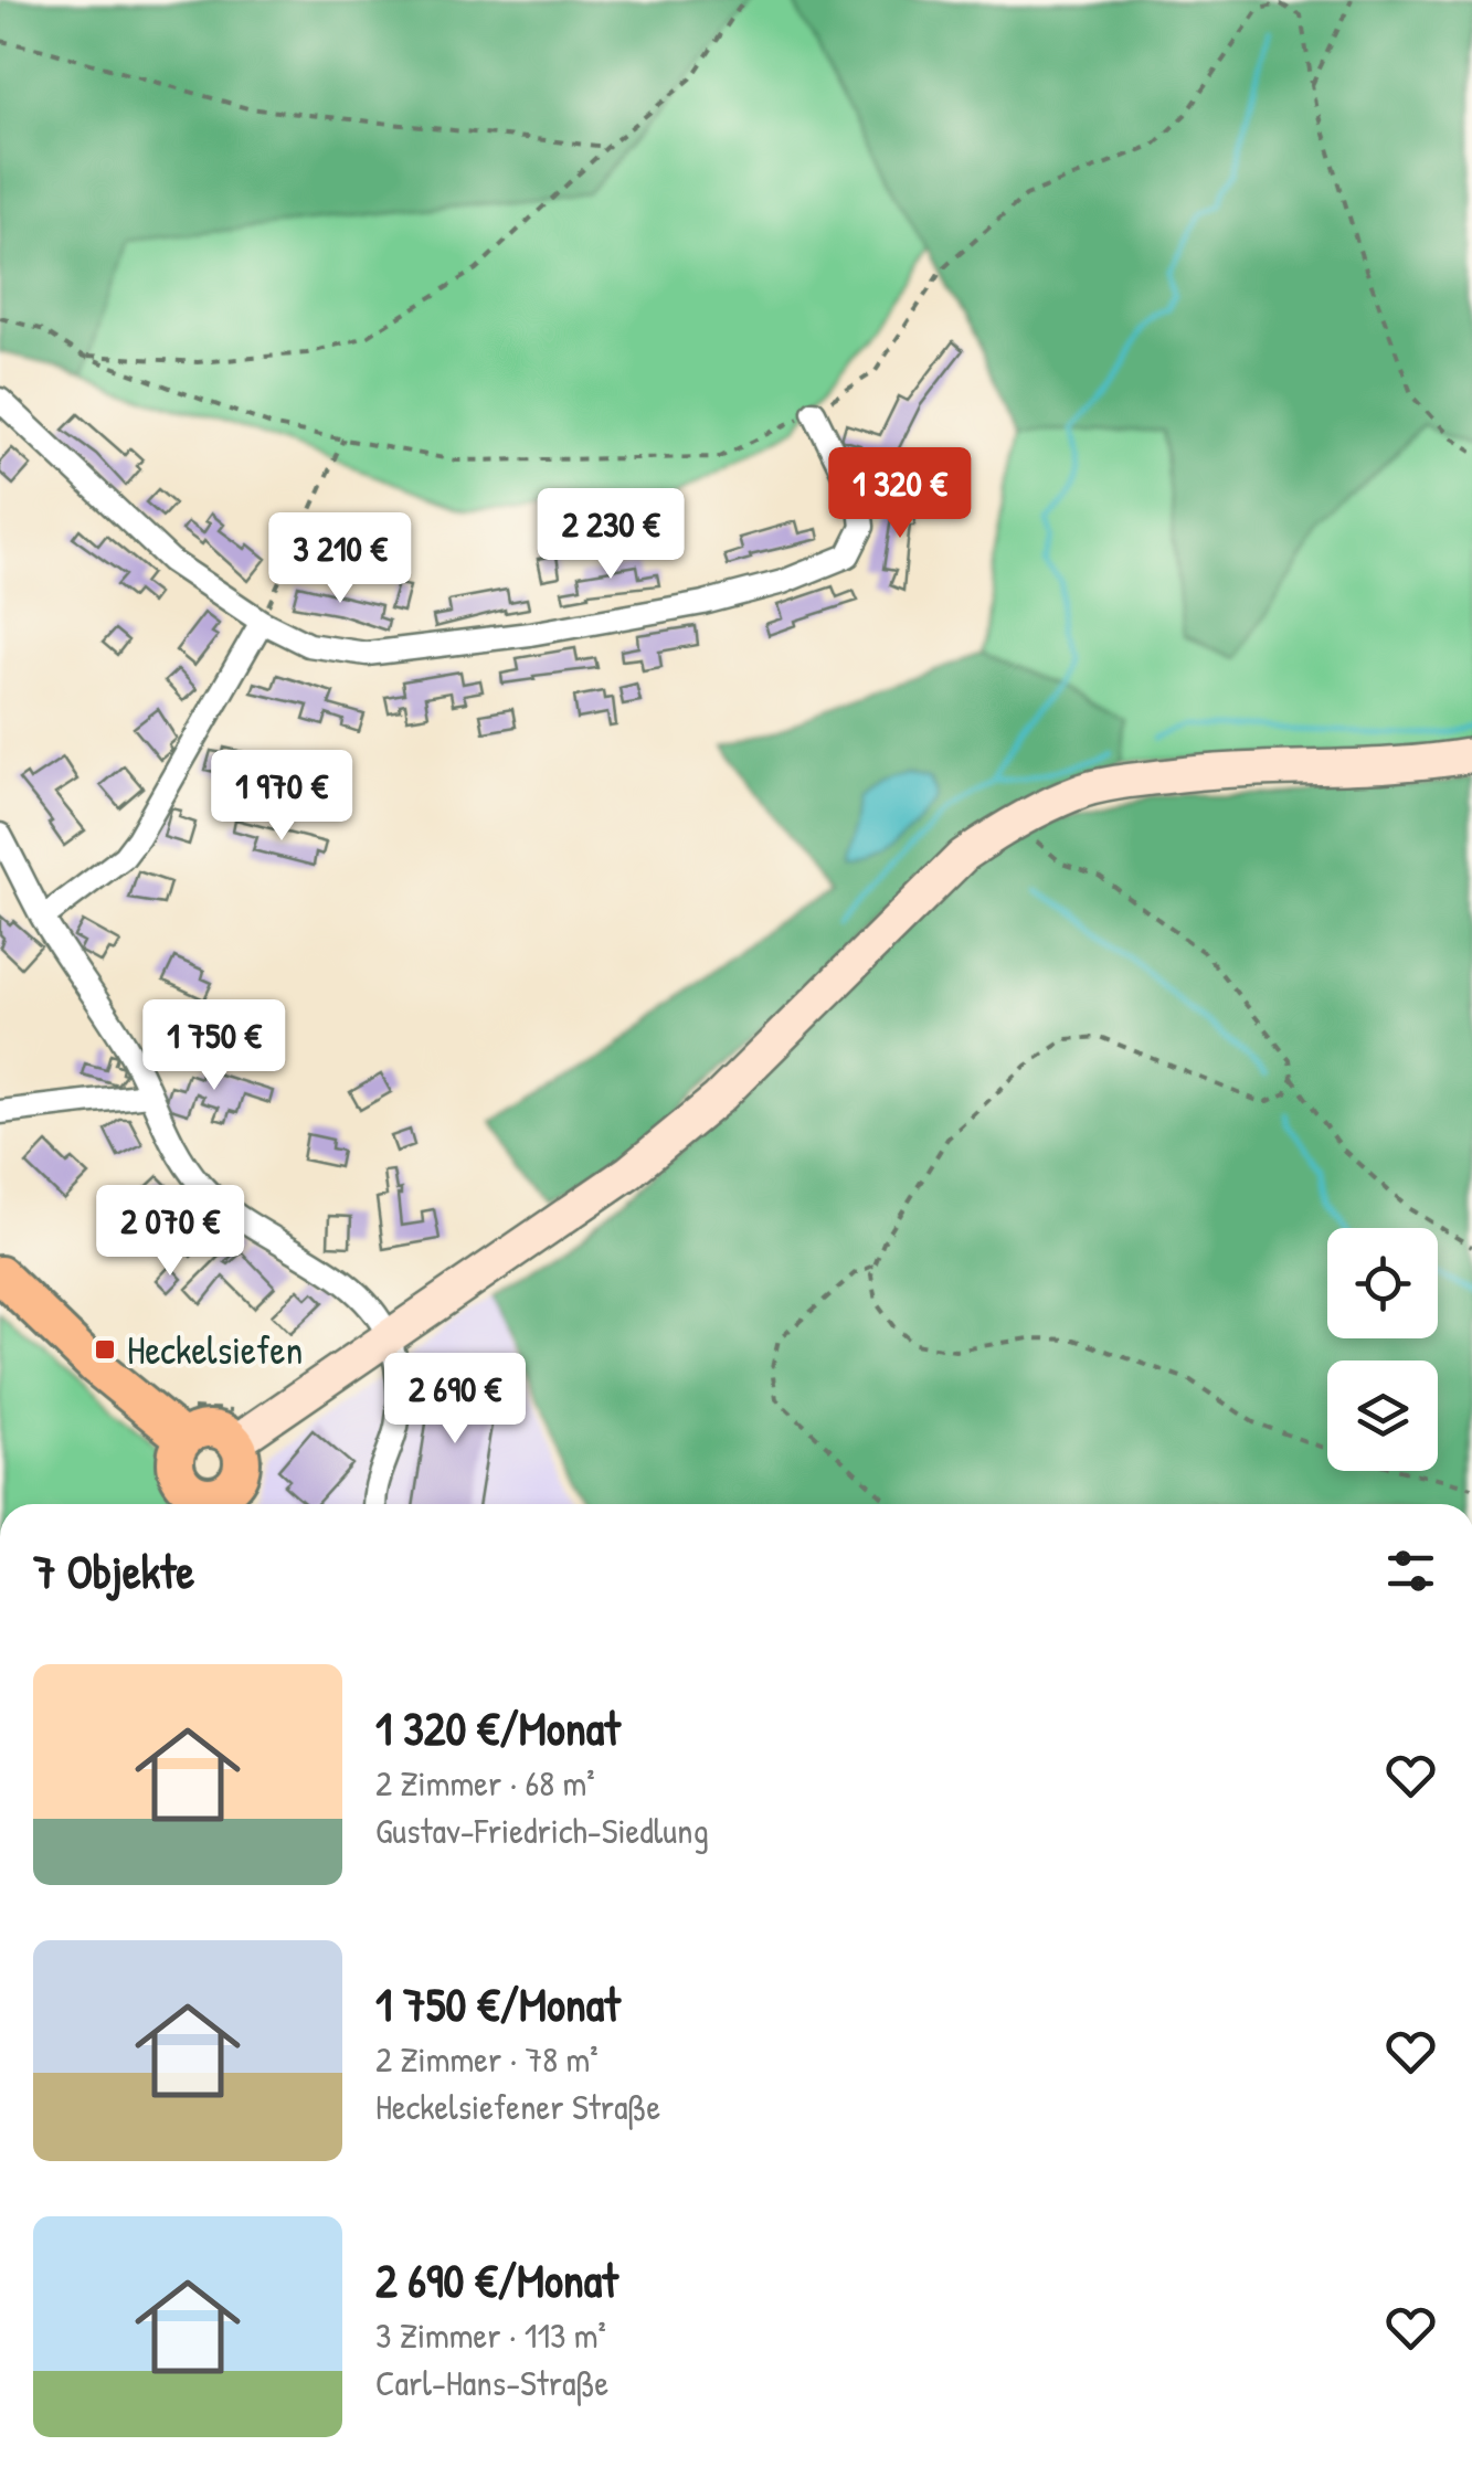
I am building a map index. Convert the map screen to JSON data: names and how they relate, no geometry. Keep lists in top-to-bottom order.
{
  "places": {
    "transit": ["Heckelsiefen"]
  },
  "page": {
    "price": [
      "1 320 €",
      "2 230 €",
      "3 210 €",
      "1 970 €",
      "1 750 €",
      "2 070 €",
      "2 690 €"
    ],
    "heading": "7 Objekte",
    "list": [
      {
        "name": "1 320 €/Monat",
        "note": "2 Zimmer · 68 m² · Gustav-Friedrich-Siedlung"
      },
      {
        "name": "1 750 €/Monat",
        "note": "2 Zimmer · 78 m² · Heckelsiefener Straße"
      },
      {
        "name": "2 690 €/Monat",
        "note": "3 Zimmer · 113 m² · Carl-Hans-Straße"
      }
    ]
  }
}
